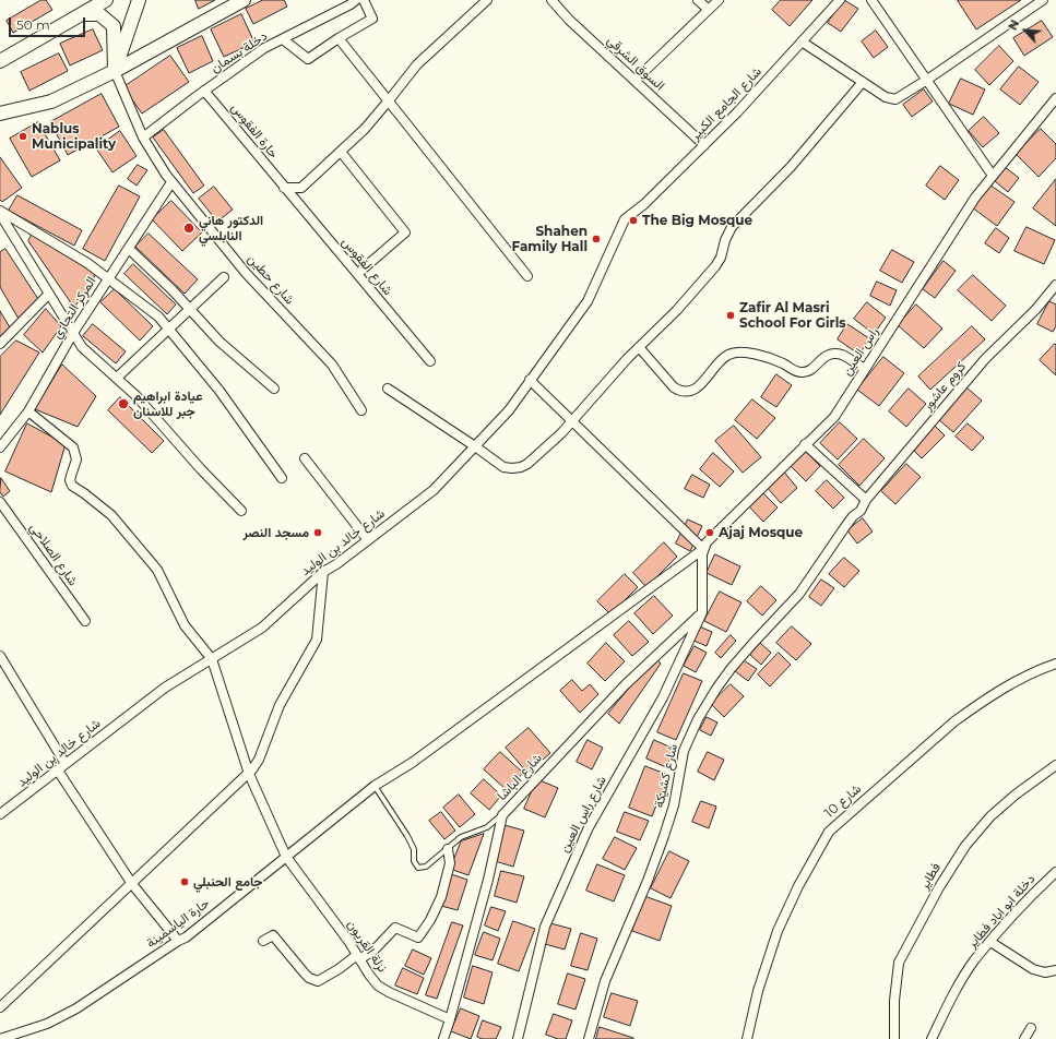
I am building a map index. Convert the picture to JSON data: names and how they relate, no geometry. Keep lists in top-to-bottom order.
{
  "streets": {
    "street": [
      "دخلة بسمان",
      "السوق الشرقي",
      "شارع الجامع الكبير",
      "حارة الفقوس",
      "شارع الفقوس",
      "شارع حطين",
      "المركز التجاري",
      "راس العين",
      "كروم عاشور",
      "شارع خالد بن الوليد",
      "شارع الصلاحي",
      "شارع كشيكة",
      "شارع الباشا",
      "شارع 10",
      "شارع راس العين",
      "فطاير",
      "دخلة ابو اياد فطاير",
      "حارة الياسمينة",
      "نزلة القريون"
    ]
  },
  "crossings": [
    ["دخلة بسمان", "حارة الفقوس"],
    ["دخلة بسمان", "شارع حطين"],
    ["السوق الشرقي", "شارع الجامع الكبير"],
    ["شارع الجامع الكبير", "شارع خالد بن الوليد"],
    ["حارة الفقوس", "شارع الفقوس"],
    ["شارع حطين", "المركز التجاري"],
    ["راس العين", "شارع الباشا"],
    ["راس العين", "شارع راس العين"],
    ["راس العين", "حارة الياسمينة"],
    ["كروم عاشور", "شارع كشيكة"],
    ["شارع خالد بن الوليد", "نزلة القريون"],
    ["شارع الباشا", "شارع راس العين"],
    ["شارع الباشا", "نزلة القريون"],
    ["حارة الياسمينة", "نزلة القريون"]
  ],
  "places": [
    "Nablus Municipality",
    "The Big Mosque",
    "الدكتور هاني النابلسي",
    "Shahen Family Hall",
    "Zafir Al Masri School For Girls",
    "عيادة ابراهيم جبر للاسنان",
    "مسجد النصر",
    "Ajaj Mosque",
    "جامع الحنبلي"
  ],
  "scale_bar": "50 m",
  "north": "top left"
}
